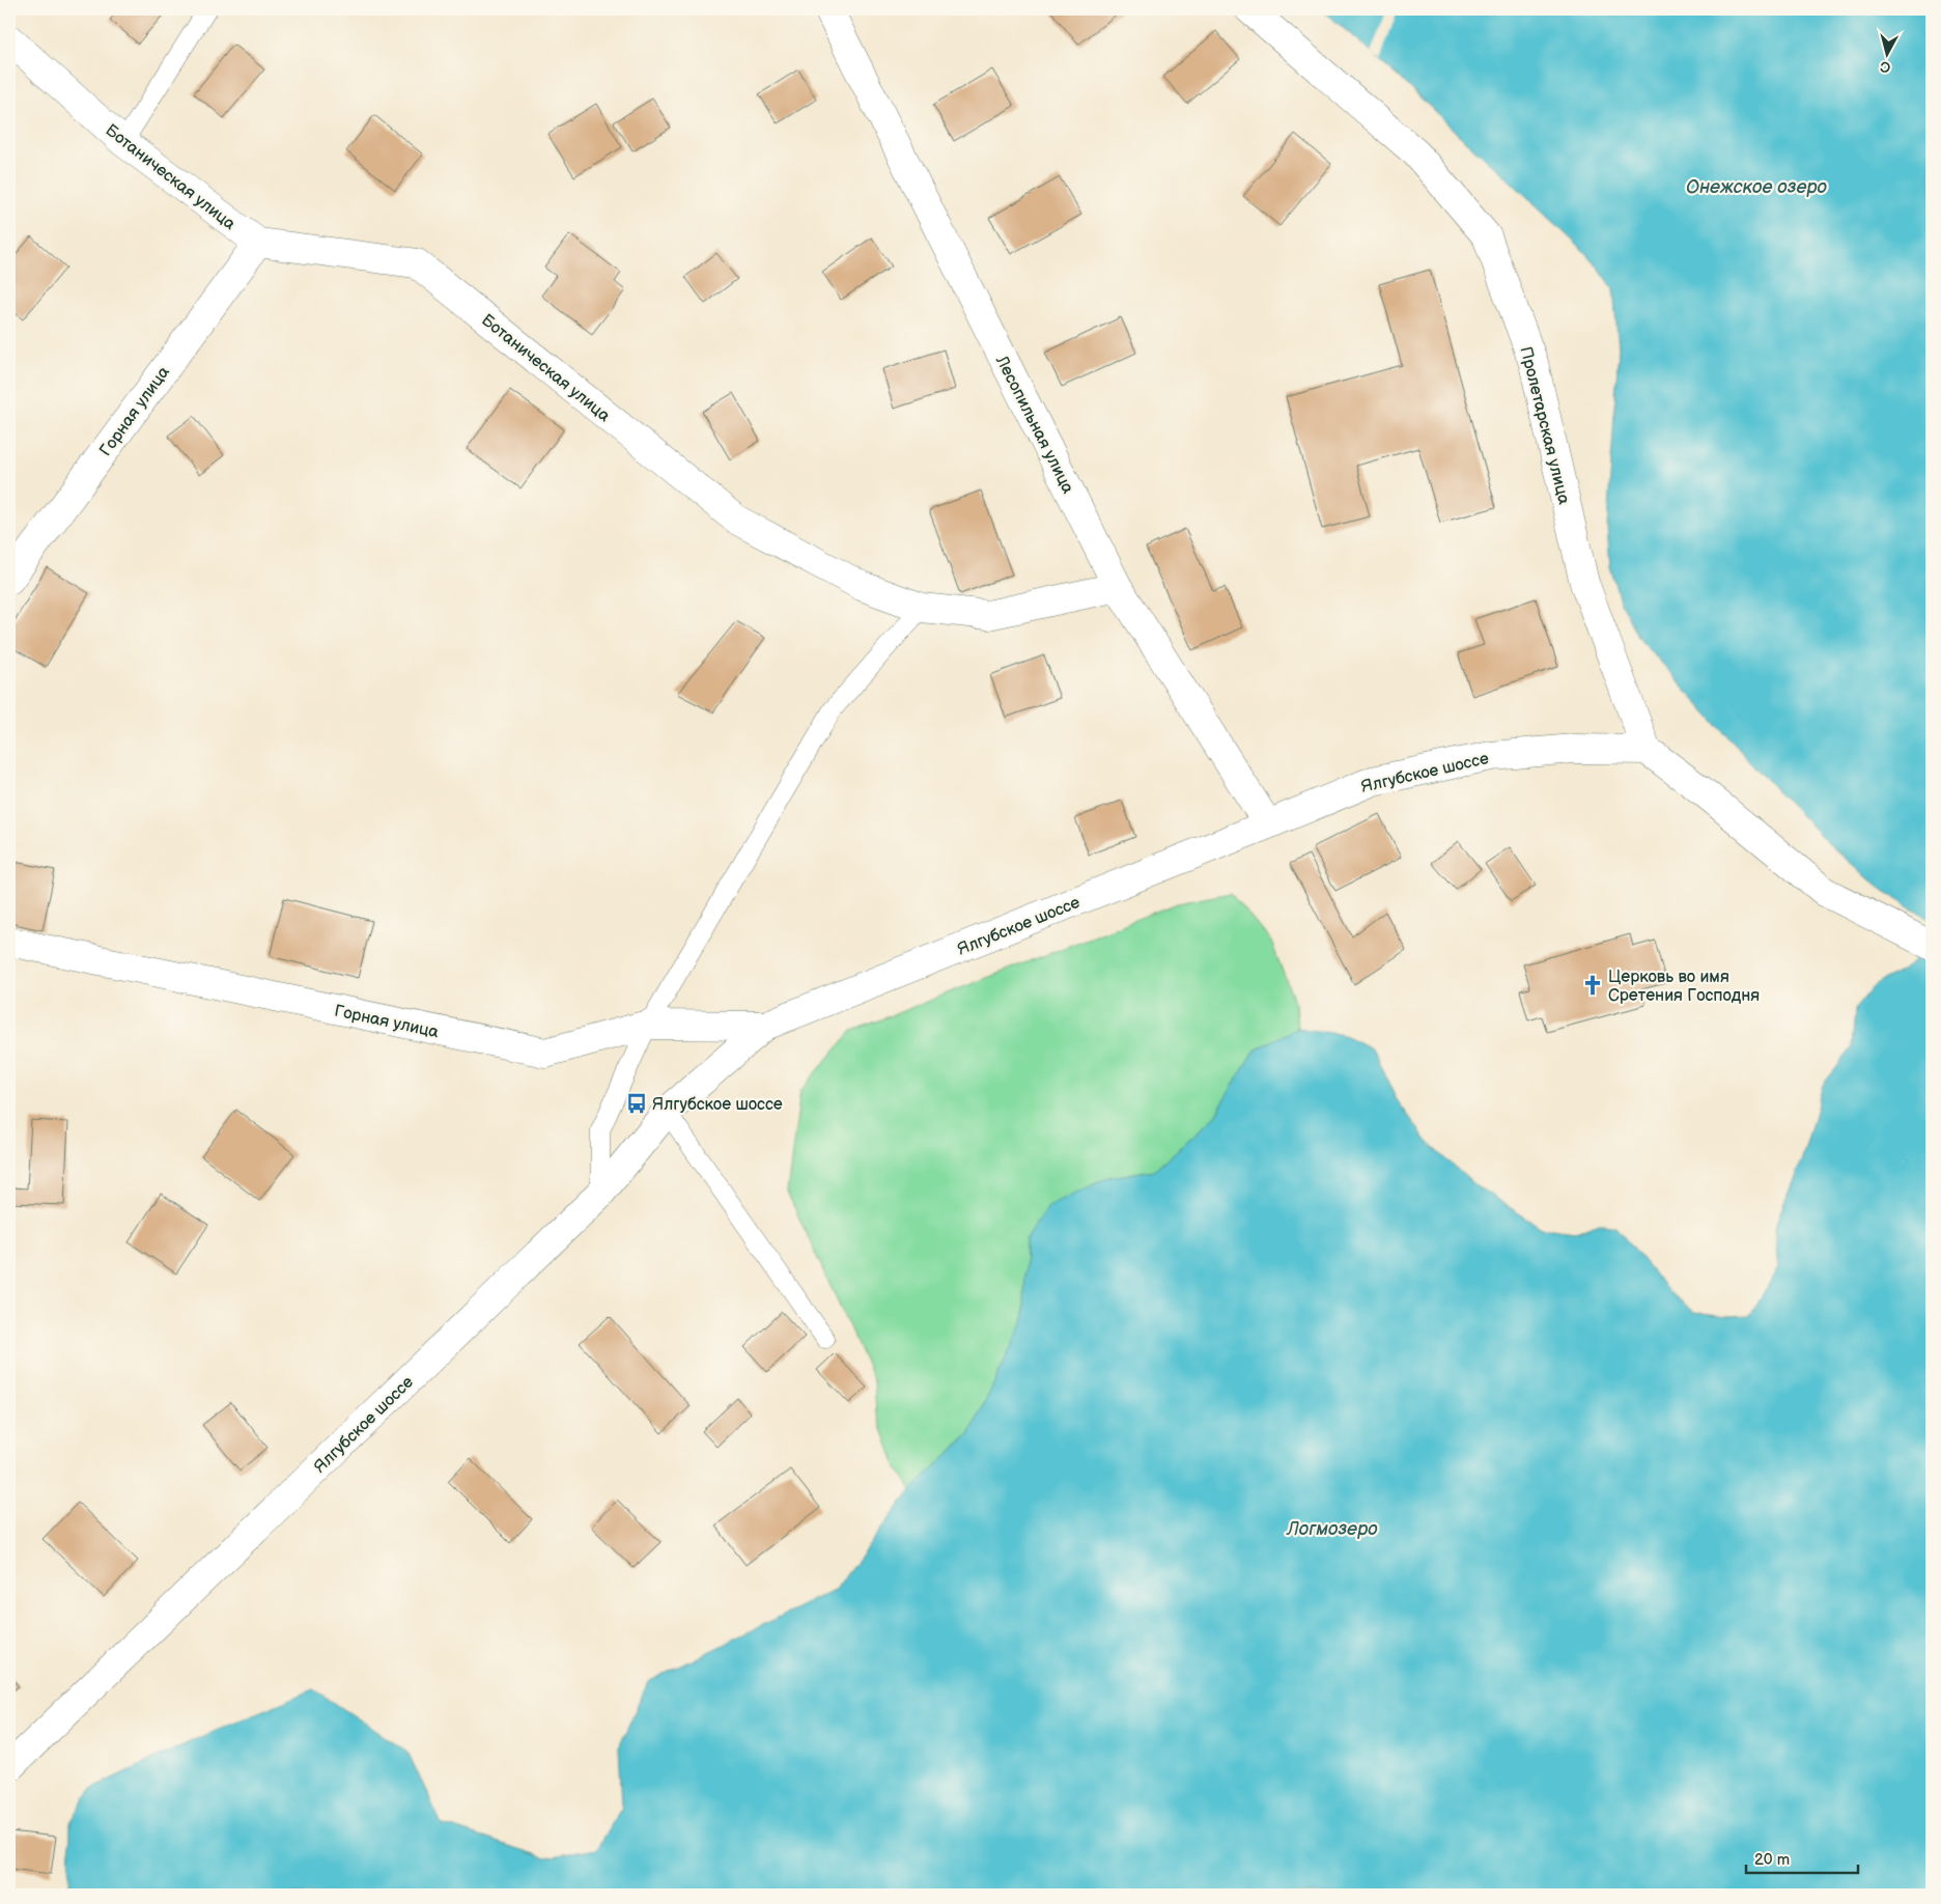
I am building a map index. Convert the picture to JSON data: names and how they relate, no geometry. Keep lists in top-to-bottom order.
{
  "streets": {
    "street": [
      "Ботаническая улица",
      "Горная улица",
      "Лесопильная улица",
      "Пролетарская улица",
      "Ялгубское шоссе"
    ]
  },
  "crossings": [
    ["Ботаническая улица", "Горная улица"],
    ["Ботаническая улица", "Лесопильная улица"],
    ["Горная улица", "Ялгубское шоссе"],
    ["Лесопильная улица", "Ялгубское шоссе"],
    ["Пролетарская улица", "Ялгубское шоссе"]
  ],
  "water": ["Онежское озеро", "Логмозеро"],
  "places": {
    "church": ["Церковь во имя Сретения Господня"],
    "bus stop": ["Ялгубское шоссе"]
  },
  "scale_bar": "20 m",
  "north": "bottom"
}
